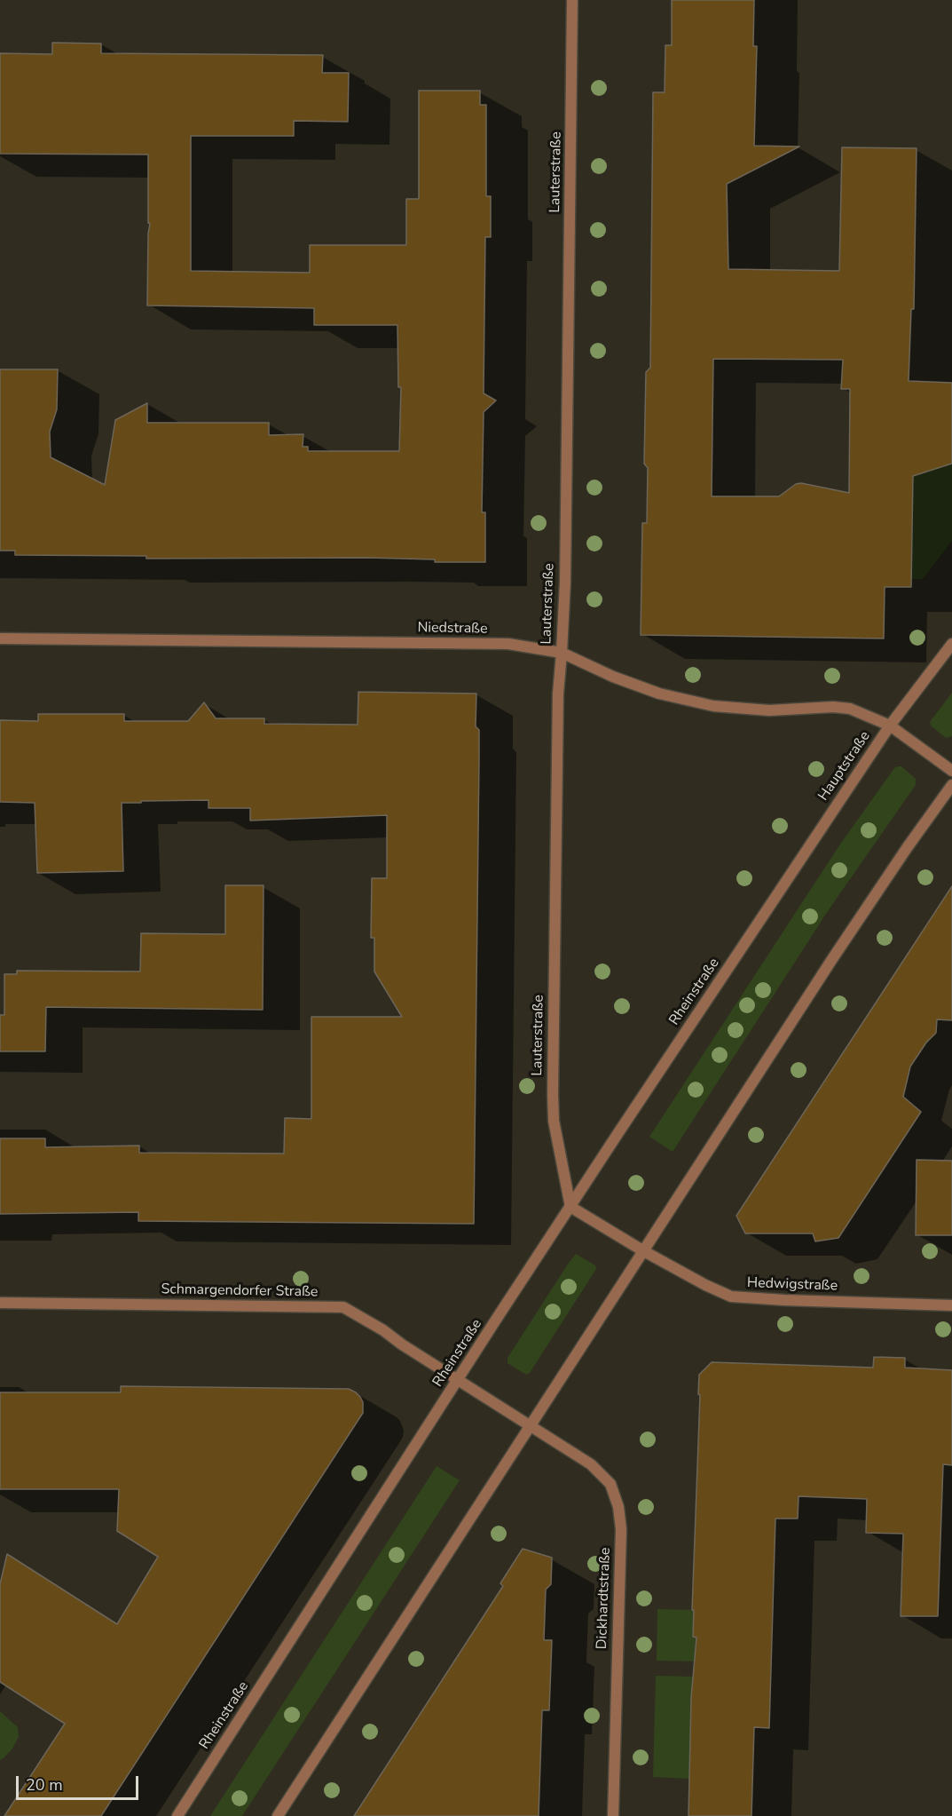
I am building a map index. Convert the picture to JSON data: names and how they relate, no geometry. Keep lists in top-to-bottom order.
{
  "streets": {
    "street": [
      "Lauterstraße",
      "Niedstraße",
      "Hauptstraße",
      "Rheinstraße",
      "Hedwigstraße",
      "Schmargendorfer Straße",
      "Dickhardtstraße"
    ]
  },
  "crossings": [
    ["Lauterstraße", "Niedstraße"],
    ["Lauterstraße", "Rheinstraße"],
    ["Lauterstraße", "Hedwigstraße"],
    ["Niedstraße", "Hauptstraße"],
    ["Hauptstraße", "Rheinstraße"],
    ["Rheinstraße", "Hedwigstraße"],
    ["Rheinstraße", "Schmargendorfer Straße"],
    ["Schmargendorfer Straße", "Dickhardtstraße"]
  ],
  "scale_bar": "20 m"
}
